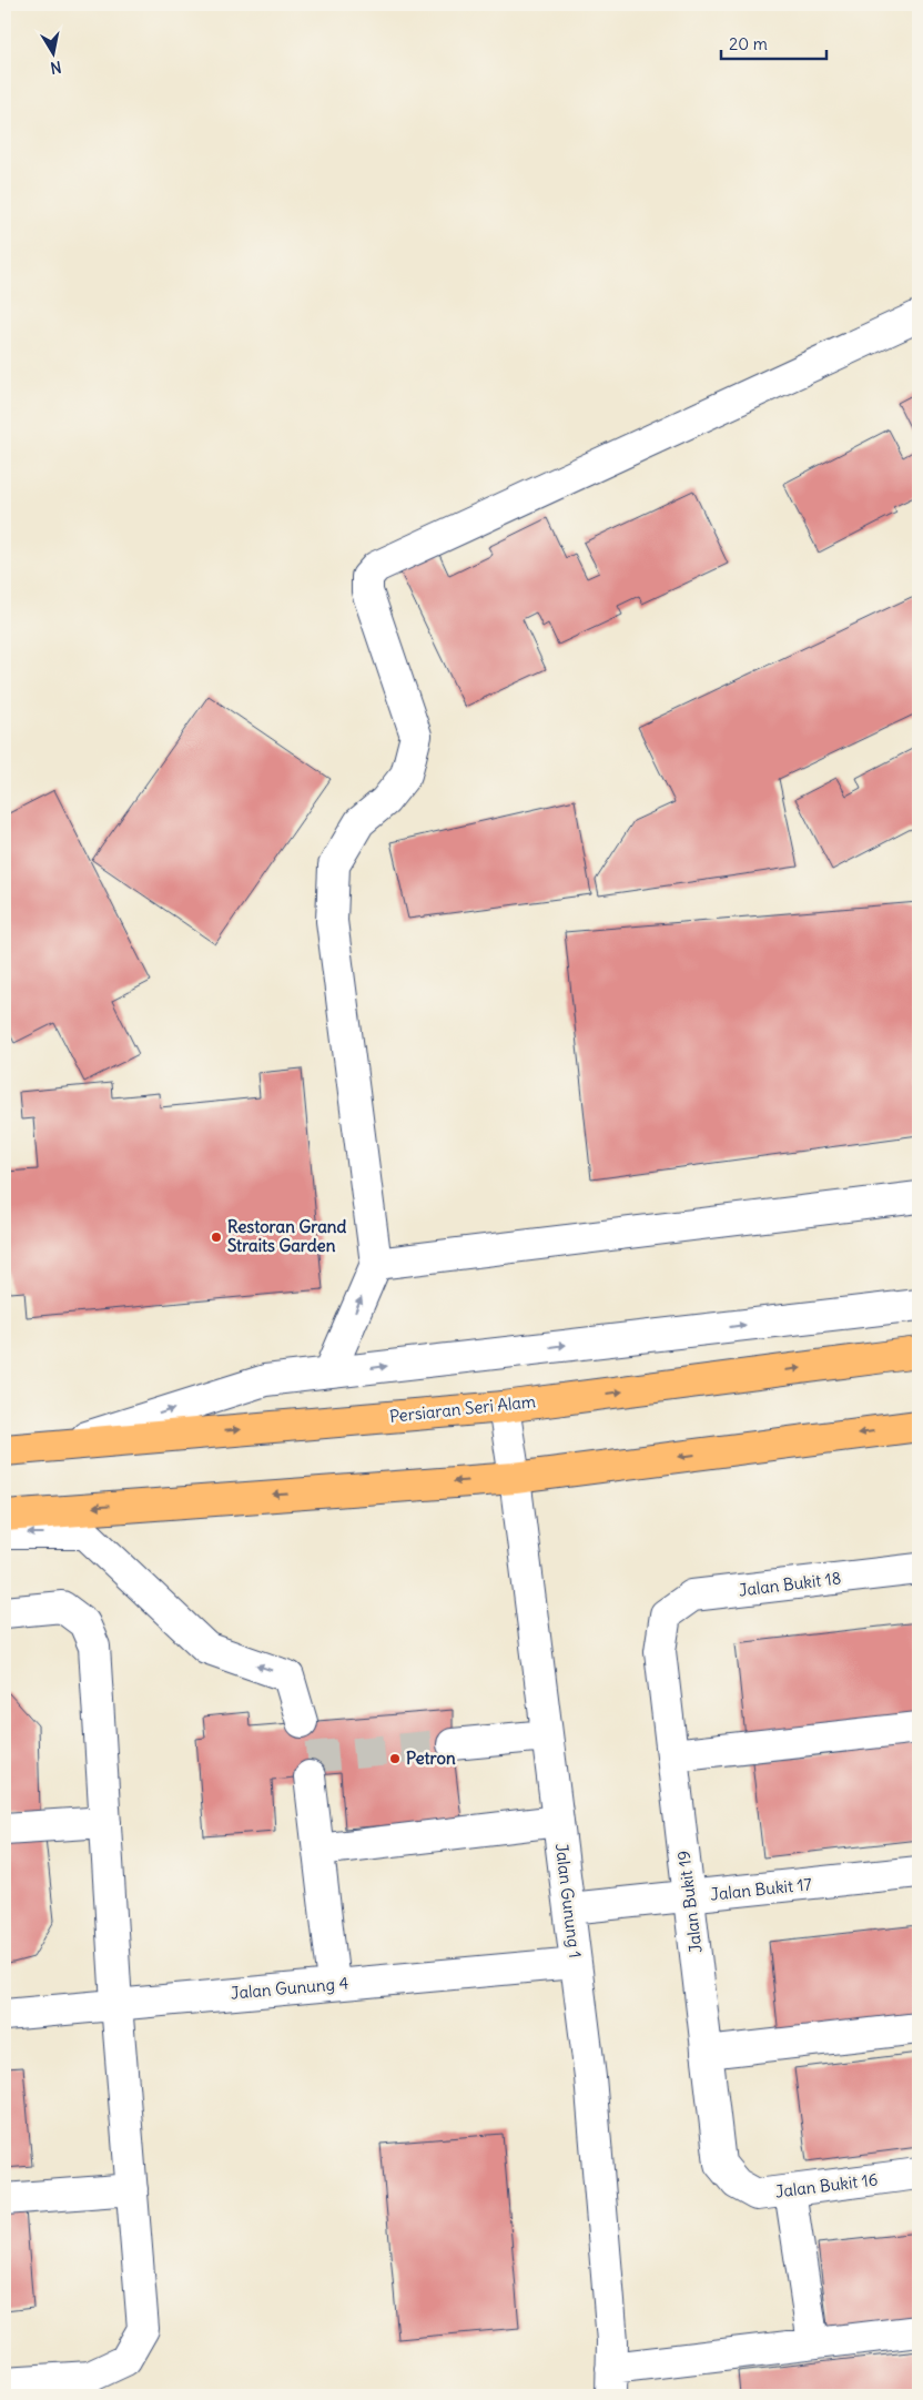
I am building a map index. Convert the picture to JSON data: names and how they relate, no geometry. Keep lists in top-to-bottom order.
{
  "streets": {
    "main road": ["Persiaran Seri Alam"],
    "street": [
      "Jalan Bukit 18",
      "Jalan Bukit 17",
      "Jalan Gunung 1",
      "Jalan Bukit 19",
      "Jalan Gunung 4",
      "Jalan Bukit 16"
    ]
  },
  "crossings": [
    ["Persiaran Seri Alam", "Jalan Gunung 1"],
    ["Jalan Bukit 18", "Jalan Bukit 19"],
    ["Jalan Bukit 17", "Jalan Gunung 1"],
    ["Jalan Bukit 17", "Jalan Bukit 19"],
    ["Jalan Gunung 1", "Jalan Gunung 4"],
    ["Jalan Bukit 19", "Jalan Bukit 16"]
  ],
  "places": ["Restoran Grand Straits Garden", "Petron"],
  "scale_bar": "20 m",
  "north": "bottom"
}
